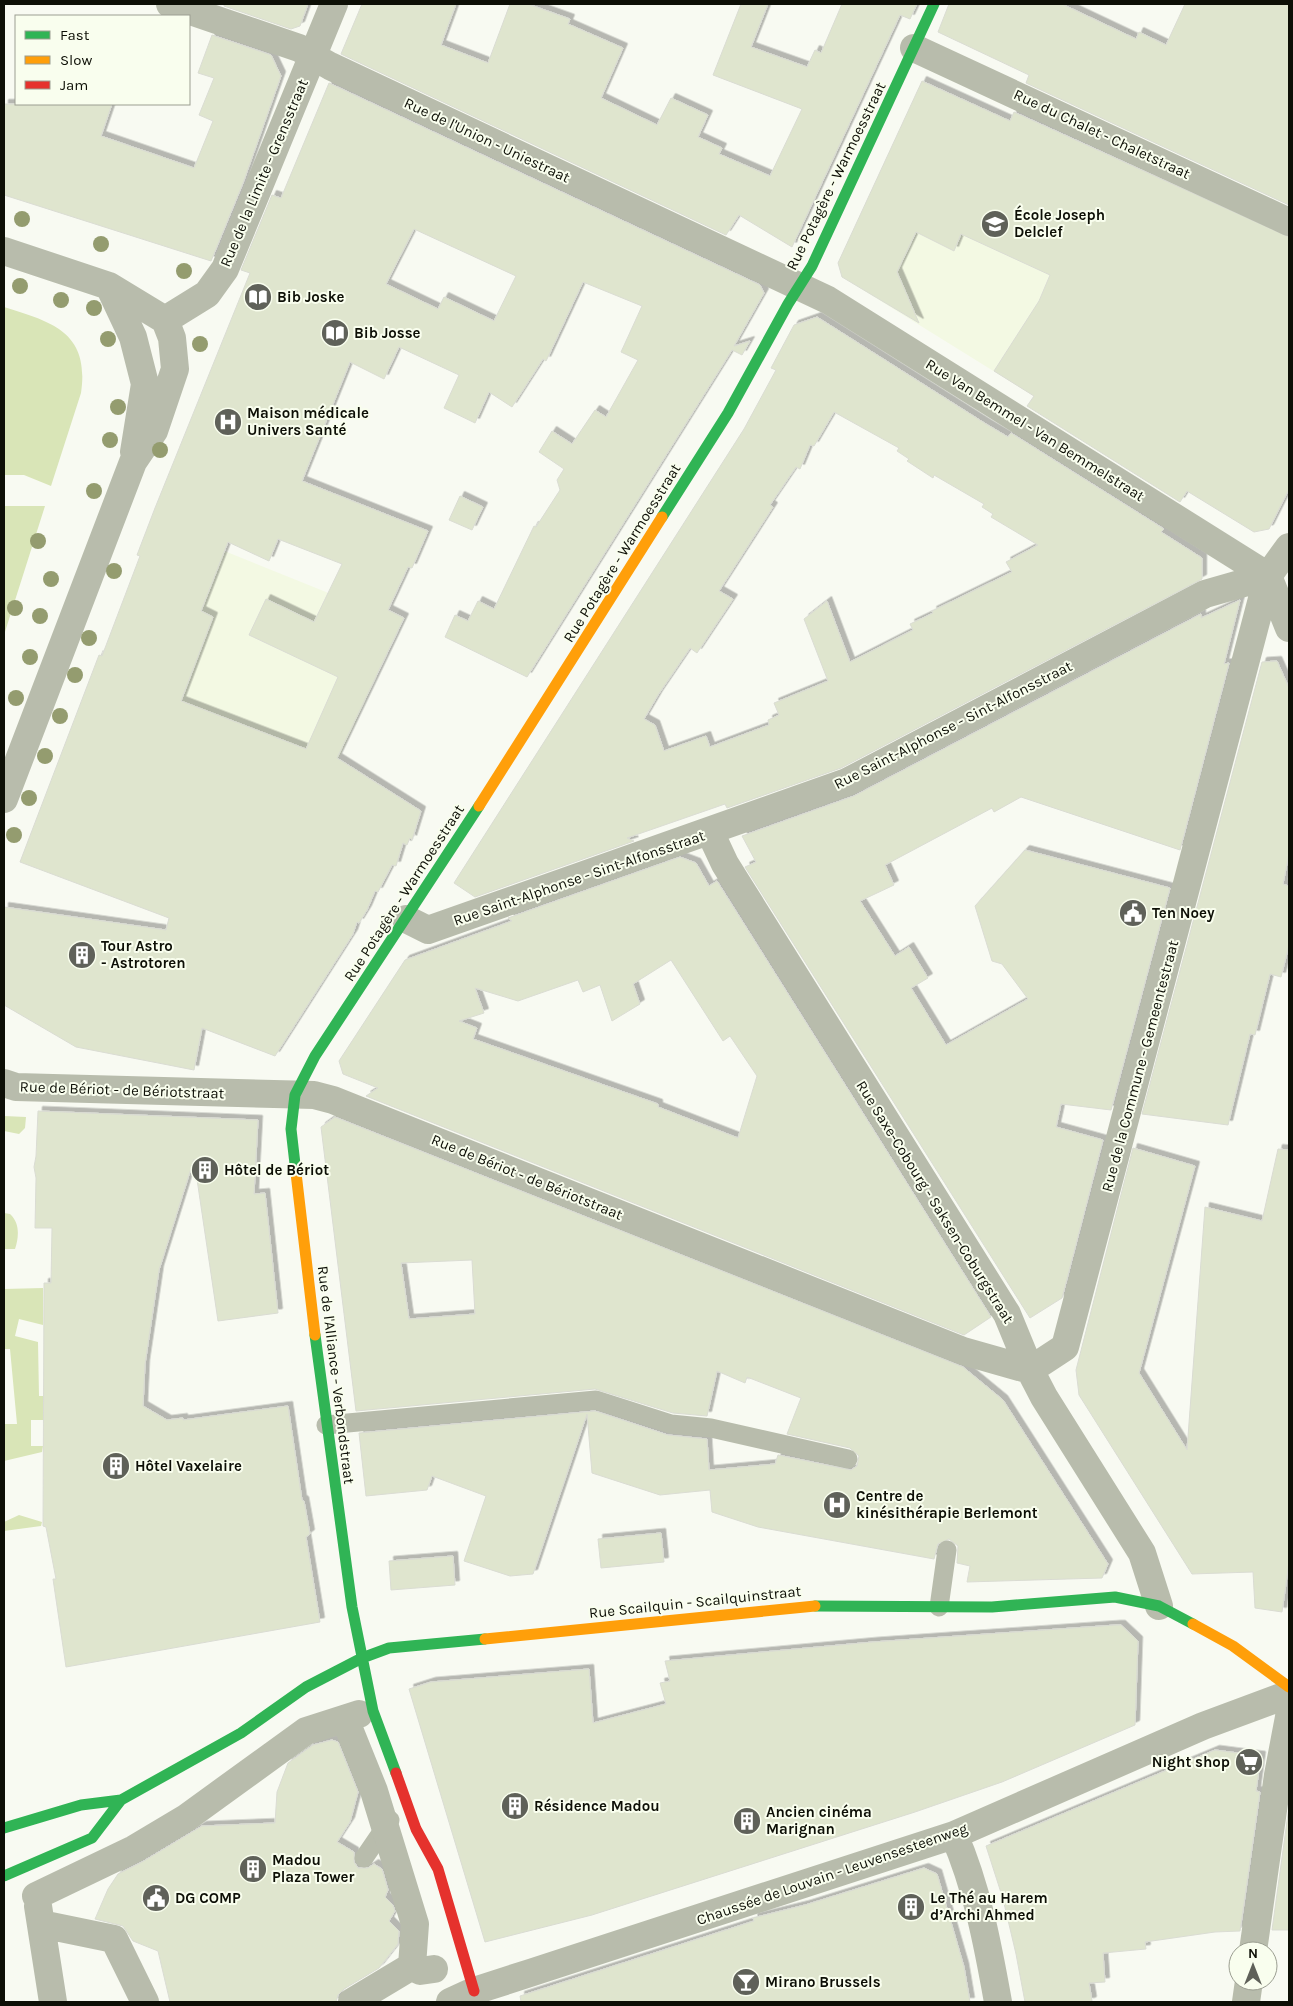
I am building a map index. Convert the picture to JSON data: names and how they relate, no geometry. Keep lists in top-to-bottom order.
{
  "streets": {
    "street": [
      "Rue du Chalet - Chaletstraat",
      "Rue de l'Union - Uniestraat",
      "Rue de la Limite - Grensstraat",
      "Rue Potagère - Warmoesstraat",
      "Rue Van Bemmel - Van Bemmelstraat",
      "Rue Saint-Alphonse - Sint-Alfonsstraat",
      "Rue de la Commune - Gemeentestraat",
      "Rue de Bériot - de Bériotstraat",
      "Rue Saxe-Cobourg - Saksen-Coburgstraat",
      "Rue de l'Alliance - Verbondstraat",
      "Rue Scailquin - Scailquinstraat",
      "Chaussée de Louvain - Leuvensesteenweg"
    ]
  },
  "crossings": [
    ["Rue du Chalet - Chaletstraat", "Rue Potagère - Warmoesstraat"],
    ["Rue de l'Union - Uniestraat", "Rue de la Limite - Grensstraat"],
    ["Rue de l'Union - Uniestraat", "Rue Potagère - Warmoesstraat"],
    ["Rue de l'Union - Uniestraat", "Rue Van Bemmel - Van Bemmelstraat"],
    ["Rue Potagère - Warmoesstraat", "Rue Van Bemmel - Van Bemmelstraat"],
    ["Rue Potagère - Warmoesstraat", "Rue Saint-Alphonse - Sint-Alfonsstraat"],
    ["Rue Potagère - Warmoesstraat", "Rue de Bériot - de Bériotstraat"],
    ["Rue Potagère - Warmoesstraat", "Rue de l'Alliance - Verbondstraat"],
    ["Rue Van Bemmel - Van Bemmelstraat", "Rue Saint-Alphonse - Sint-Alfonsstraat"],
    ["Rue Van Bemmel - Van Bemmelstraat", "Rue de la Commune - Gemeentestraat"],
    ["Rue Saint-Alphonse - Sint-Alfonsstraat", "Rue de la Commune - Gemeentestraat"],
    ["Rue Saint-Alphonse - Sint-Alfonsstraat", "Rue Saxe-Cobourg - Saksen-Coburgstraat"],
    ["Rue de la Commune - Gemeentestraat", "Rue de Bériot - de Bériotstraat"],
    ["Rue de la Commune - Gemeentestraat", "Rue Saxe-Cobourg - Saksen-Coburgstraat"],
    ["Rue de Bériot - de Bériotstraat", "Rue Saxe-Cobourg - Saksen-Coburgstraat"],
    ["Rue de Bériot - de Bériotstraat", "Rue de l'Alliance - Verbondstraat"],
    ["Rue Saxe-Cobourg - Saksen-Coburgstraat", "Rue Scailquin - Scailquinstraat"],
    ["Rue de l'Alliance - Verbondstraat", "Rue Scailquin - Scailquinstraat"],
    ["Rue de l'Alliance - Verbondstraat", "Chaussée de Louvain - Leuvensesteenweg"]
  ],
  "places": {
    "school or university": ["École Joseph Delclef"],
    "library": ["Bib Joske", "Bib Josse"],
    "hospital": ["Maison médicale Univers Santé", "Centre de kinésithérapie Berlemont"],
    "public building": ["Ten Noey", "DG COMP"],
    "building": [
      "Tour Astro - Astrotoren",
      "Hôtel de Bériot",
      "Hôtel Vaxelaire",
      "Résidence Madou",
      "Ancien cinéma Marignan",
      "Madou Plaza Tower",
      "Le Thé au Harem d’Archi Ahmed"
    ],
    "supermarket": ["Night shop"],
    "bar": ["Mirano Brussels"]
  },
  "legend": ["Fast", "Slow", "Jam"],
  "north": "top"
}
